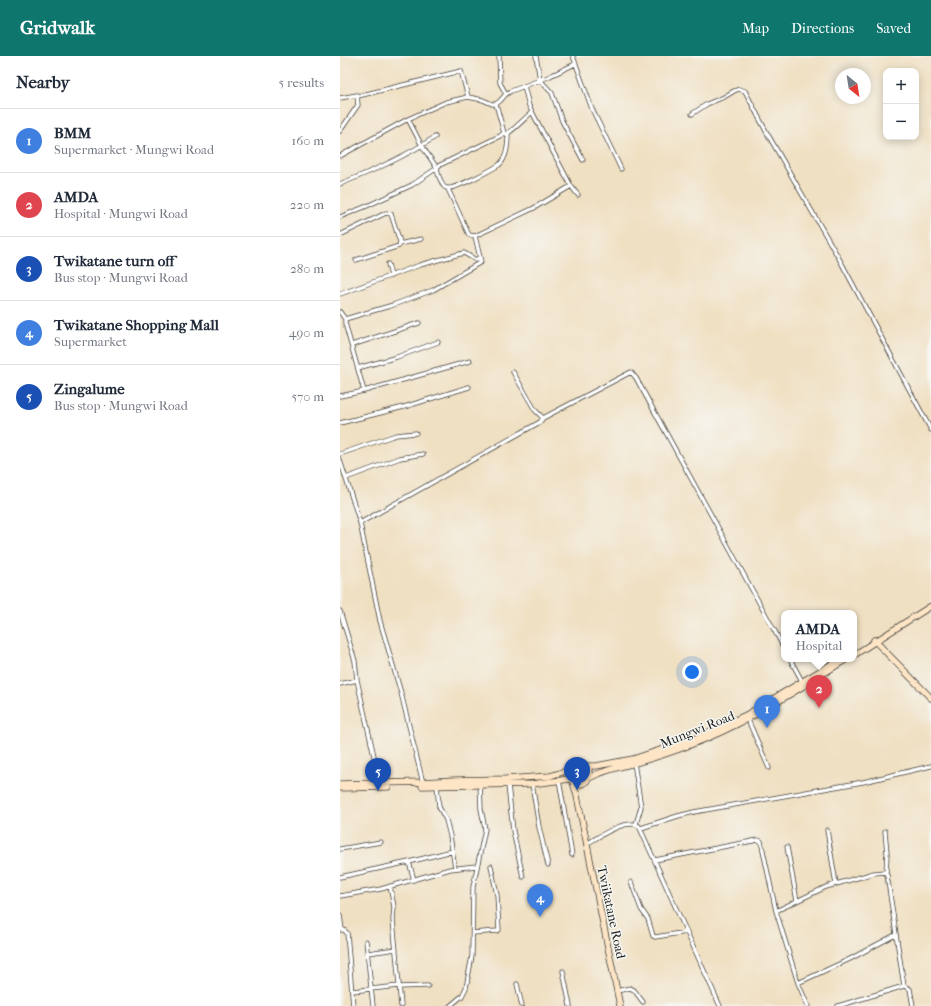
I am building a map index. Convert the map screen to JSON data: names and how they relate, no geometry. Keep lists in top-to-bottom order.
{
  "streets": {
    "main road": ["Mungwi Road", "Twiikatane Road"]
  },
  "crossings": [
    ["Mungwi Road", "Twiikatane Road"]
  ],
  "north": "bottom right",
  "page": {
    "header": "Gridwalk",
    "nav": ["Map", "Directions", "Saved"],
    "heading": ["Nearby", "5 results"],
    "map_buttons": ["+", "−"],
    "list": [
      {
        "mark": "1",
        "name": "BMM",
        "note": "Supermarket · Mungwi Road",
        "value": "160 m"
      },
      {
        "mark": "2",
        "name": "AMDA",
        "note": "Hospital · Mungwi Road",
        "value": "220 m"
      },
      {
        "mark": "3",
        "name": "Twikatane turn off",
        "note": "Bus stop · Mungwi Road",
        "value": "280 m"
      },
      {
        "mark": "4",
        "name": "Twikatane Shopping Mall",
        "note": "Supermarket",
        "value": "490 m"
      },
      {
        "mark": "5",
        "name": "Zingalume",
        "note": "Bus stop · Mungwi Road",
        "value": "570 m"
      }
    ],
    "popup": ["AMDA", "Hospital"],
    "pins": [
      "2",
      "1",
      "3",
      "5",
      "4"
    ]
  }
}
